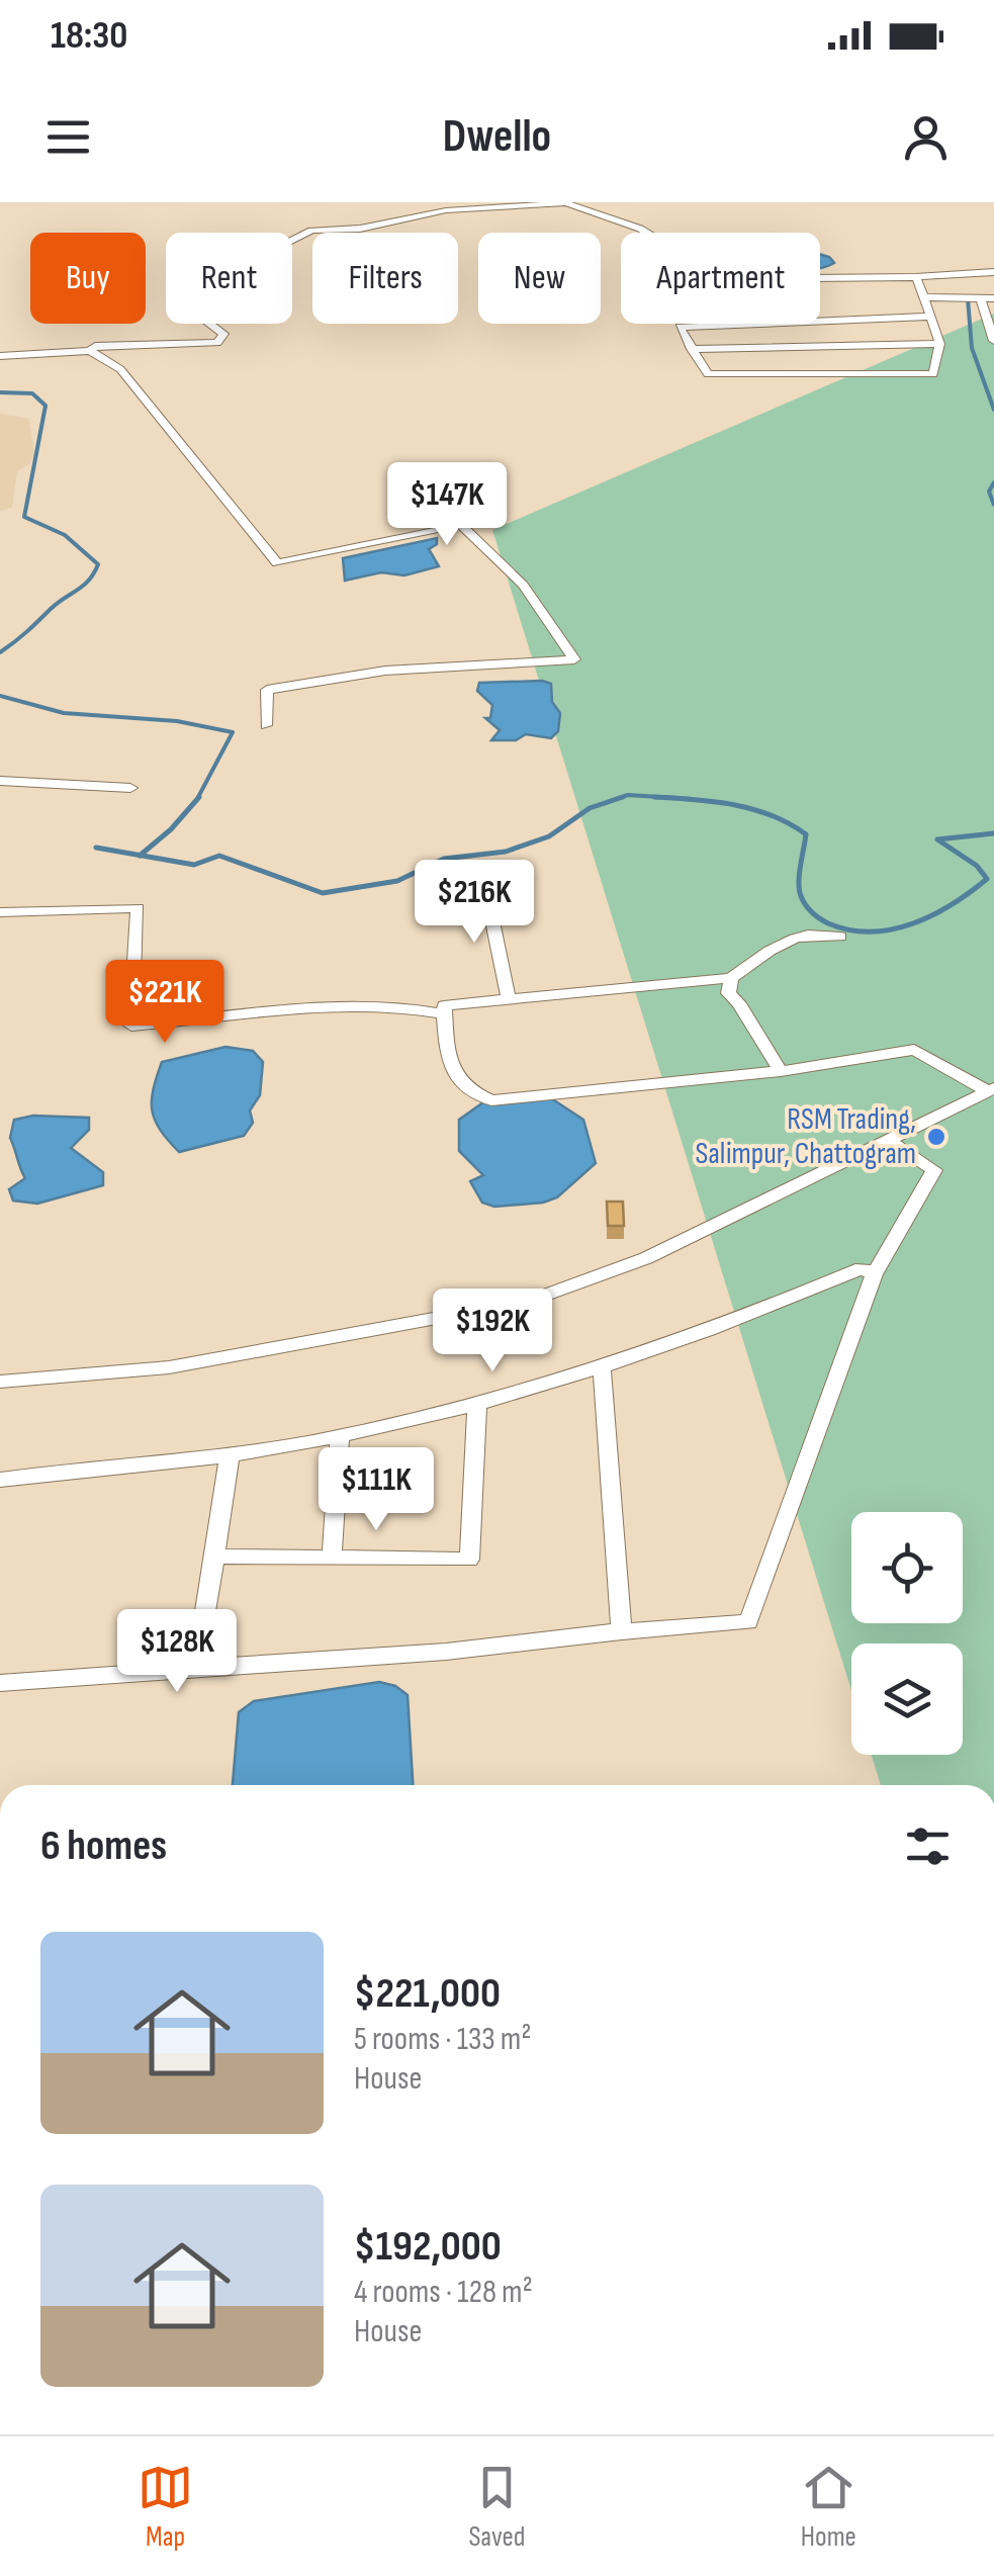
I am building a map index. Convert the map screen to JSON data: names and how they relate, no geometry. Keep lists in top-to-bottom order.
{
  "places": ["RSM Trading, Salimpur, Chattogram"],
  "page": {
    "status": "18:30",
    "header": "Dwello",
    "chip": [
      "Buy",
      "Rent",
      "Filters",
      "New",
      "Apartment"
    ],
    "price": [
      "$147K",
      "$216K",
      "$221K",
      "$192K",
      "$111K",
      "$128K"
    ],
    "heading": "6 homes",
    "list": [
      {
        "name": "$221,000",
        "note": "5 rooms · 133 m² · House"
      },
      {
        "name": "$192,000",
        "note": "4 rooms · 128 m² · House"
      }
    ],
    "tabs": ["Map", "Saved", "Home"]
  }
}
